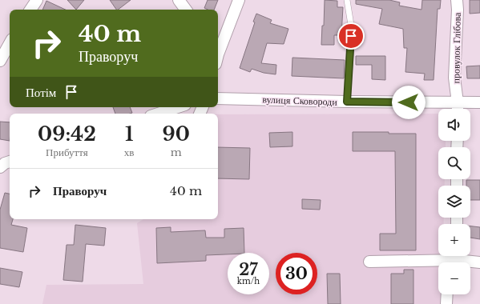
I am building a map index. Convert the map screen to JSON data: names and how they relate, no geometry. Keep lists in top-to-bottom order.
{
  "streets": {
    "street": ["провулок Глібова", "вулиця Сковороди"]
  },
  "crossings": [
    ["провулок Глібова", "вулиця Сковороди"]
  ],
  "page": {
    "turn": ["40 m", "Праворуч"],
    "then": "Потім",
    "map_buttons": ["+", "−"],
    "eta": [
      "09:42",
      "Прибуття",
      "1",
      "хв",
      "90",
      "m"
    ],
    "list": [
      {
        "name": "Праворуч",
        "value": "40 m"
      }
    ],
    "speed": "27 km/h",
    "limit": "30"
  }
}
